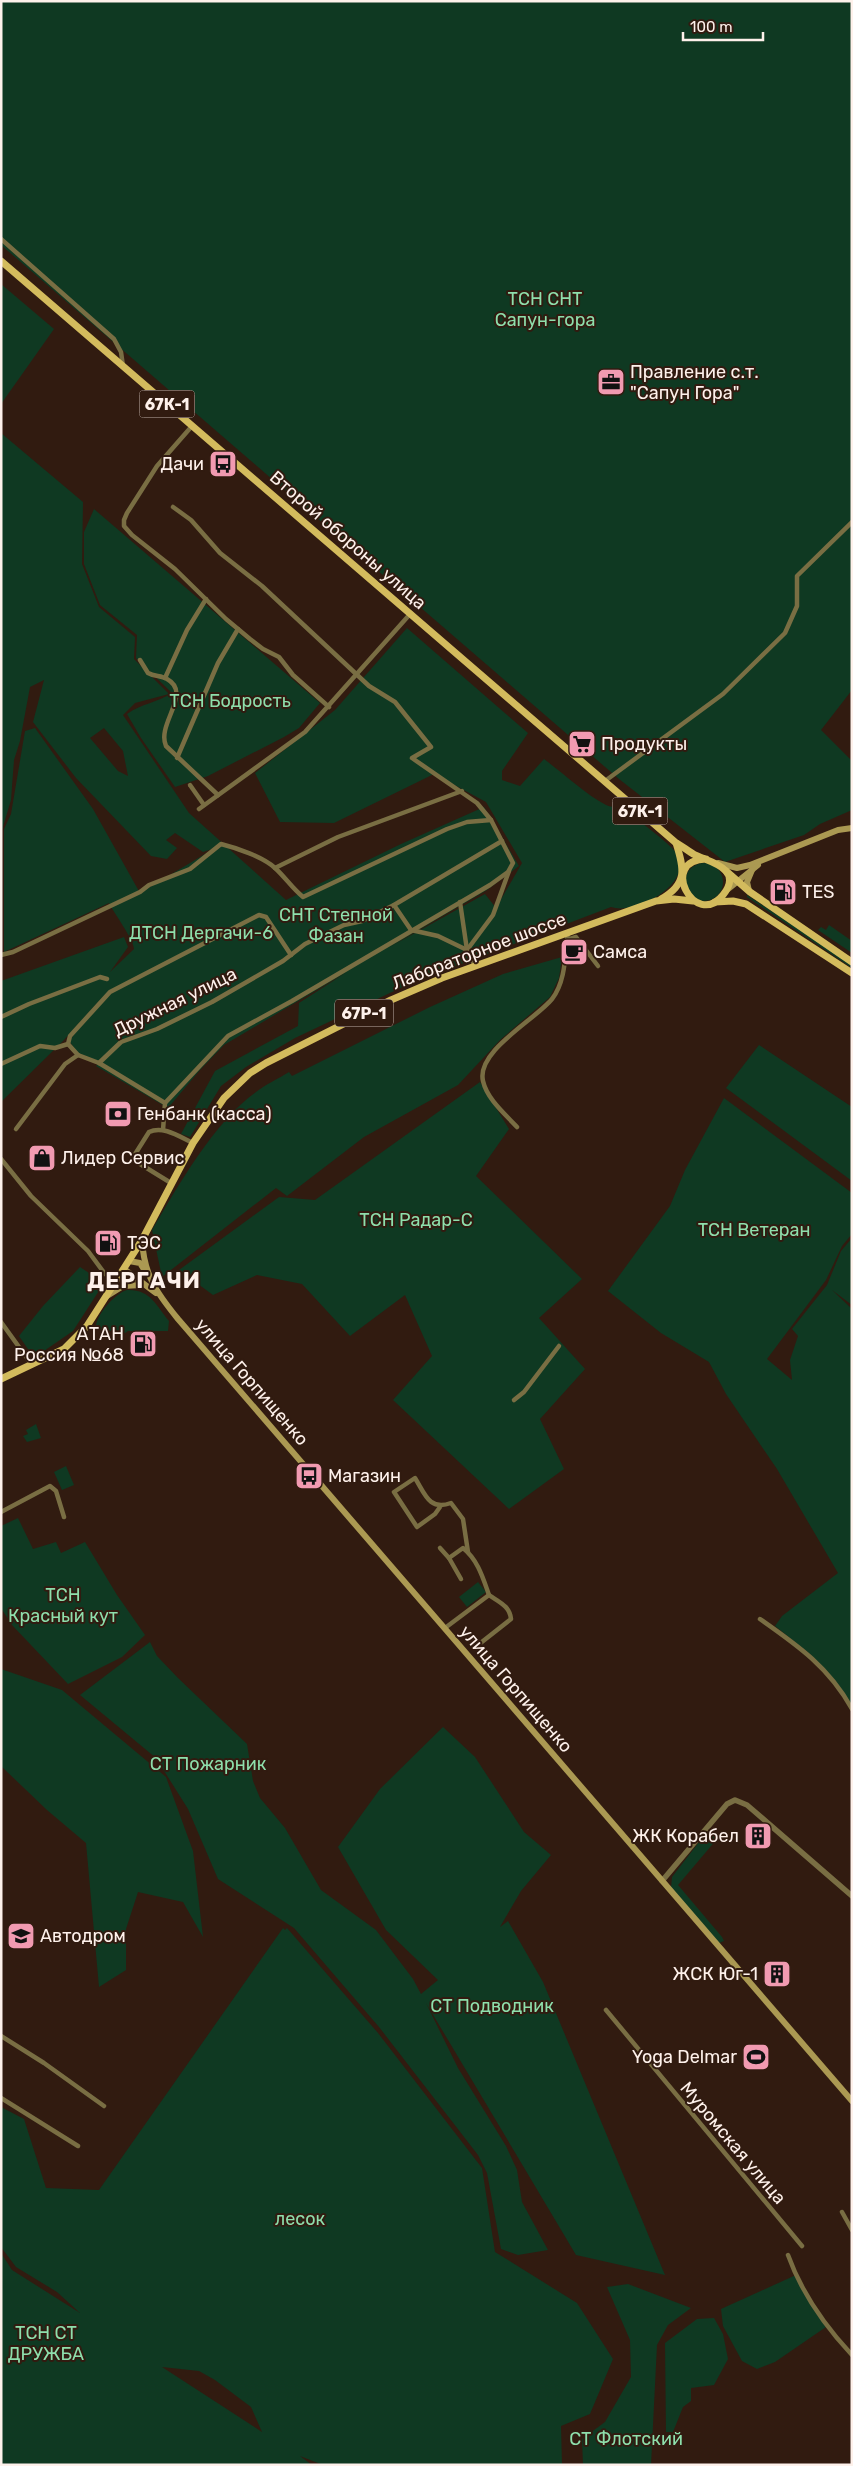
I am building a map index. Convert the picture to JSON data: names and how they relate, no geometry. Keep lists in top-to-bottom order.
{
  "streets": {
    "main road": [
      "67К-1",
      "Второй обороны улица",
      "Лабораторное шоссе",
      "67Р-1",
      "улица Горпищенко"
    ],
    "street": ["Дружная улица", "Муромская улица"]
  },
  "crossings": [
    ["67К-1", "Второй обороны улица"],
    ["67К-1", "Лабораторное шоссе"],
    ["Лабораторное шоссе", "улица Горпищенко"]
  ],
  "districts": ["ДЕРГАЧИ"],
  "parks": [
    "ТСН СНТ Сапун-гора",
    "ТСН Бодрость",
    "СНТ Степной Фазан",
    "ДТСН Дергачи-6",
    "ТСН Радар-С",
    "ТСН Ветеран",
    "ТСН Красный кут",
    "СТ Пожарник",
    "СТ Подводник",
    "лесок",
    "ТСН СТ ДРУЖБА",
    "СТ Флотский"
  ],
  "places": {
    "office": ["Правление с.т. \"Сапун Гора\""],
    "bus stop": ["Дачи", "Магазин"],
    "supermarket": ["Продукты"],
    "fuel station": ["TES", "ТЭС", "АТАН Россия №68"],
    "cafe": ["Самса"],
    "bank": ["Генбанк (касса)"],
    "shop": ["Лидер Сервис"],
    "building": ["ЖК Корабел", "ЖСК Юг-1"],
    "school or university": ["Автодром"],
    "sports": ["Yoga Delmar"]
  },
  "scale_bar": "100 m"
}
